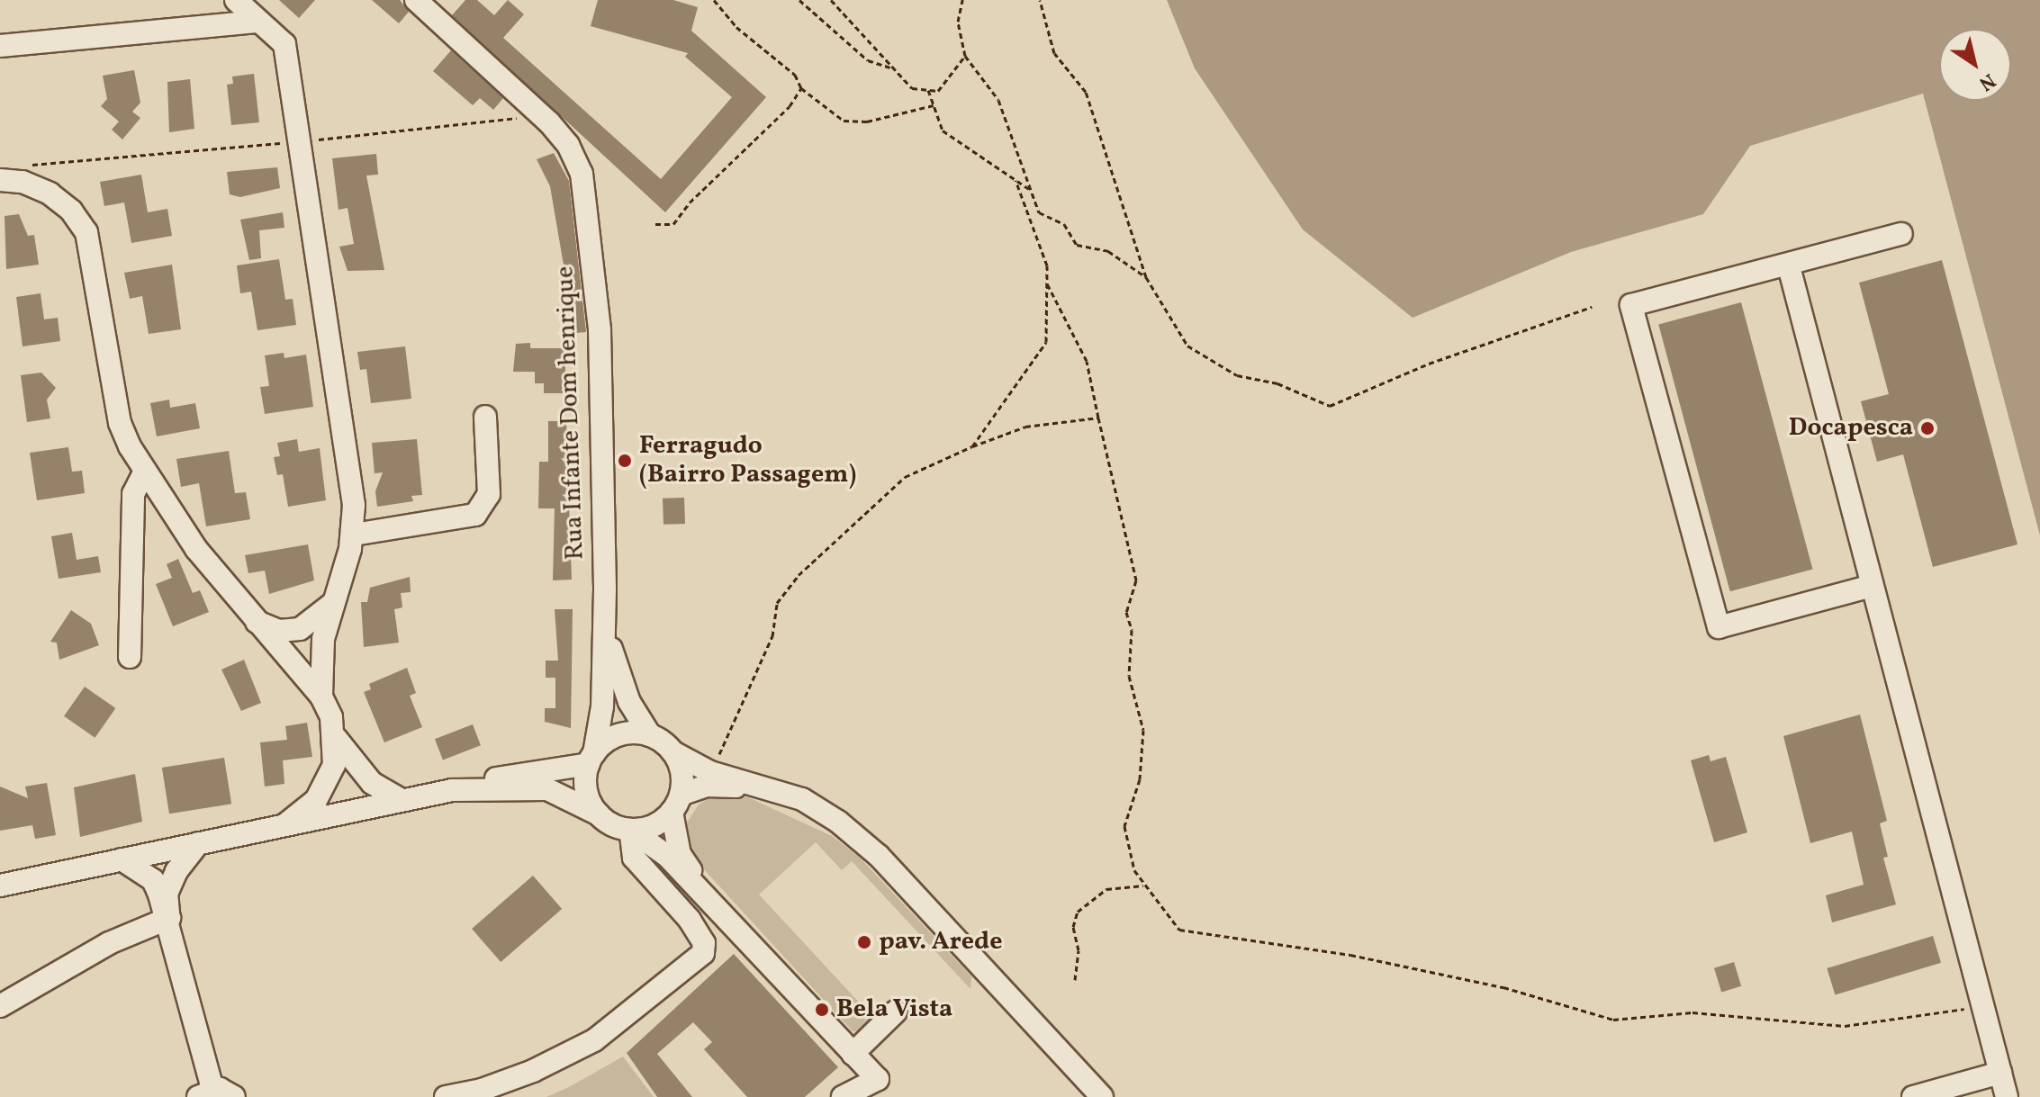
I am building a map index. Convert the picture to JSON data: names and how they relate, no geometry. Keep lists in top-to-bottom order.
{
  "streets": {
    "street": ["Rua Infante Dom henrique"]
  },
  "places": [
    "Docapesca",
    "Ferragudo (Bairro Passagem)",
    "pav. Arede",
    "Bela Vista"
  ],
  "north": "bottom right"
}
